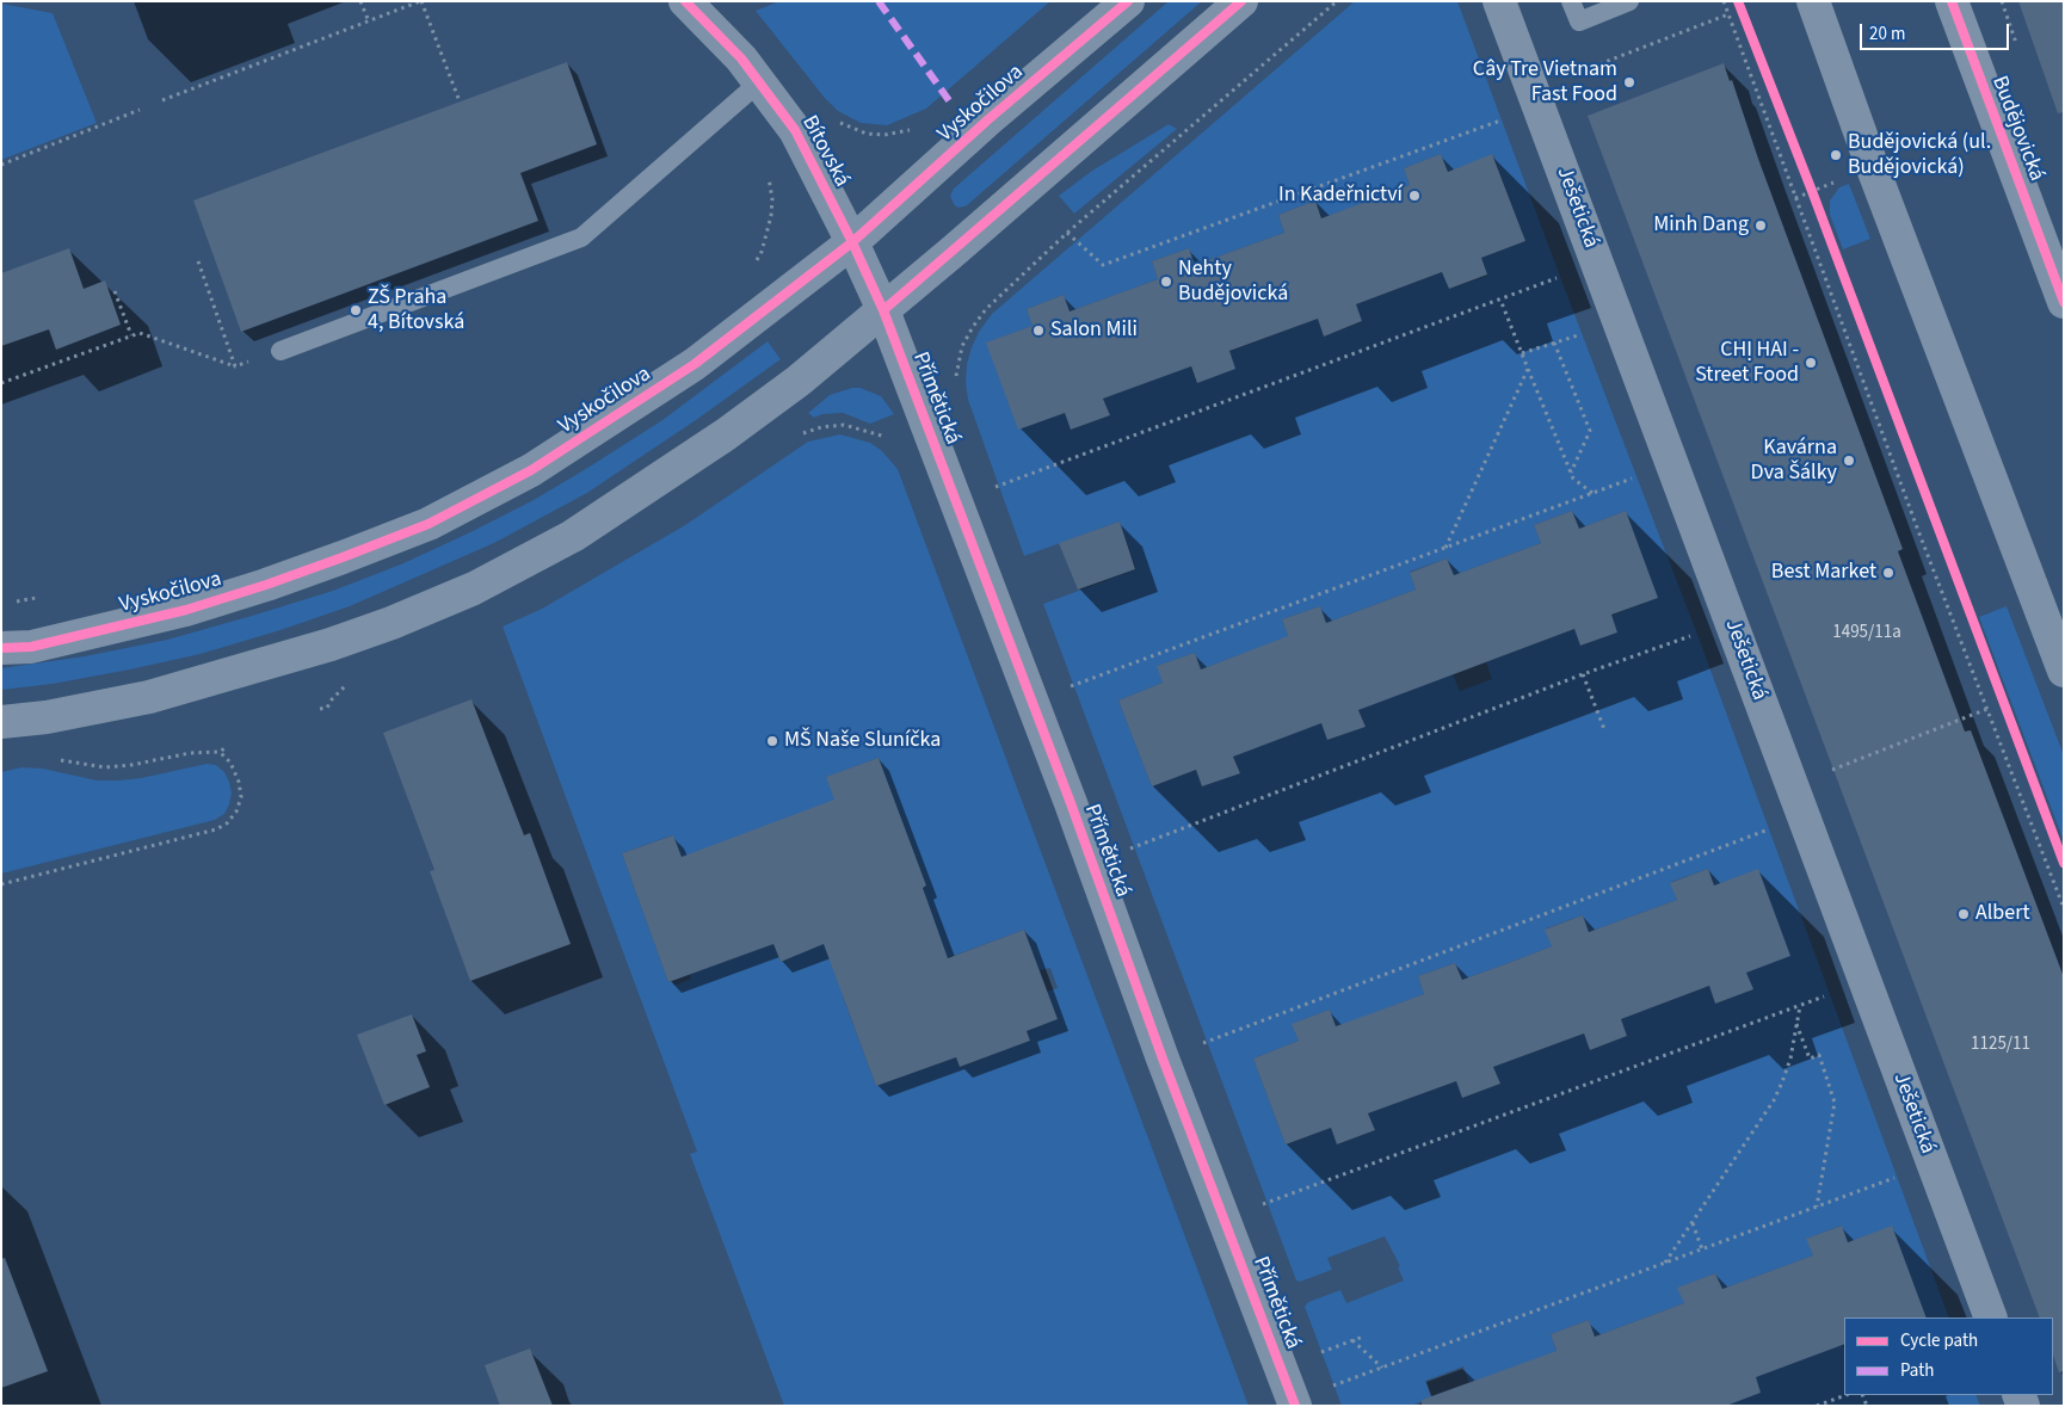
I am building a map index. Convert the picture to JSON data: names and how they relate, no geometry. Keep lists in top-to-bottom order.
{
  "streets": {
    "street": [
      "Vyskočilova",
      "Budějovická",
      "Bítovská",
      "Ješetická",
      "Přímětická"
    ]
  },
  "crossings": [
    ["Vyskočilova", "Bítovská"],
    ["Bítovská", "Přímětická"]
  ],
  "places": [
    "Cây Tre Vietnam Fast Food",
    "Budějovická (ul. Budějovická)",
    "In Kadeřnictví",
    "Minh Dang",
    "Nehty Budějovická",
    "ZŠ Praha 4, Bítovská",
    "Salon Mili",
    "CHỊ HAI - Street Food",
    "Kavárna Dva Šálky",
    "Best Market",
    "MŠ Naše Sluníčka",
    "Albert"
  ],
  "house_numbers": ["1495/11a", "1125/11"],
  "legend": ["Cycle path", "Path"],
  "scale_bar": "20 m"
}
